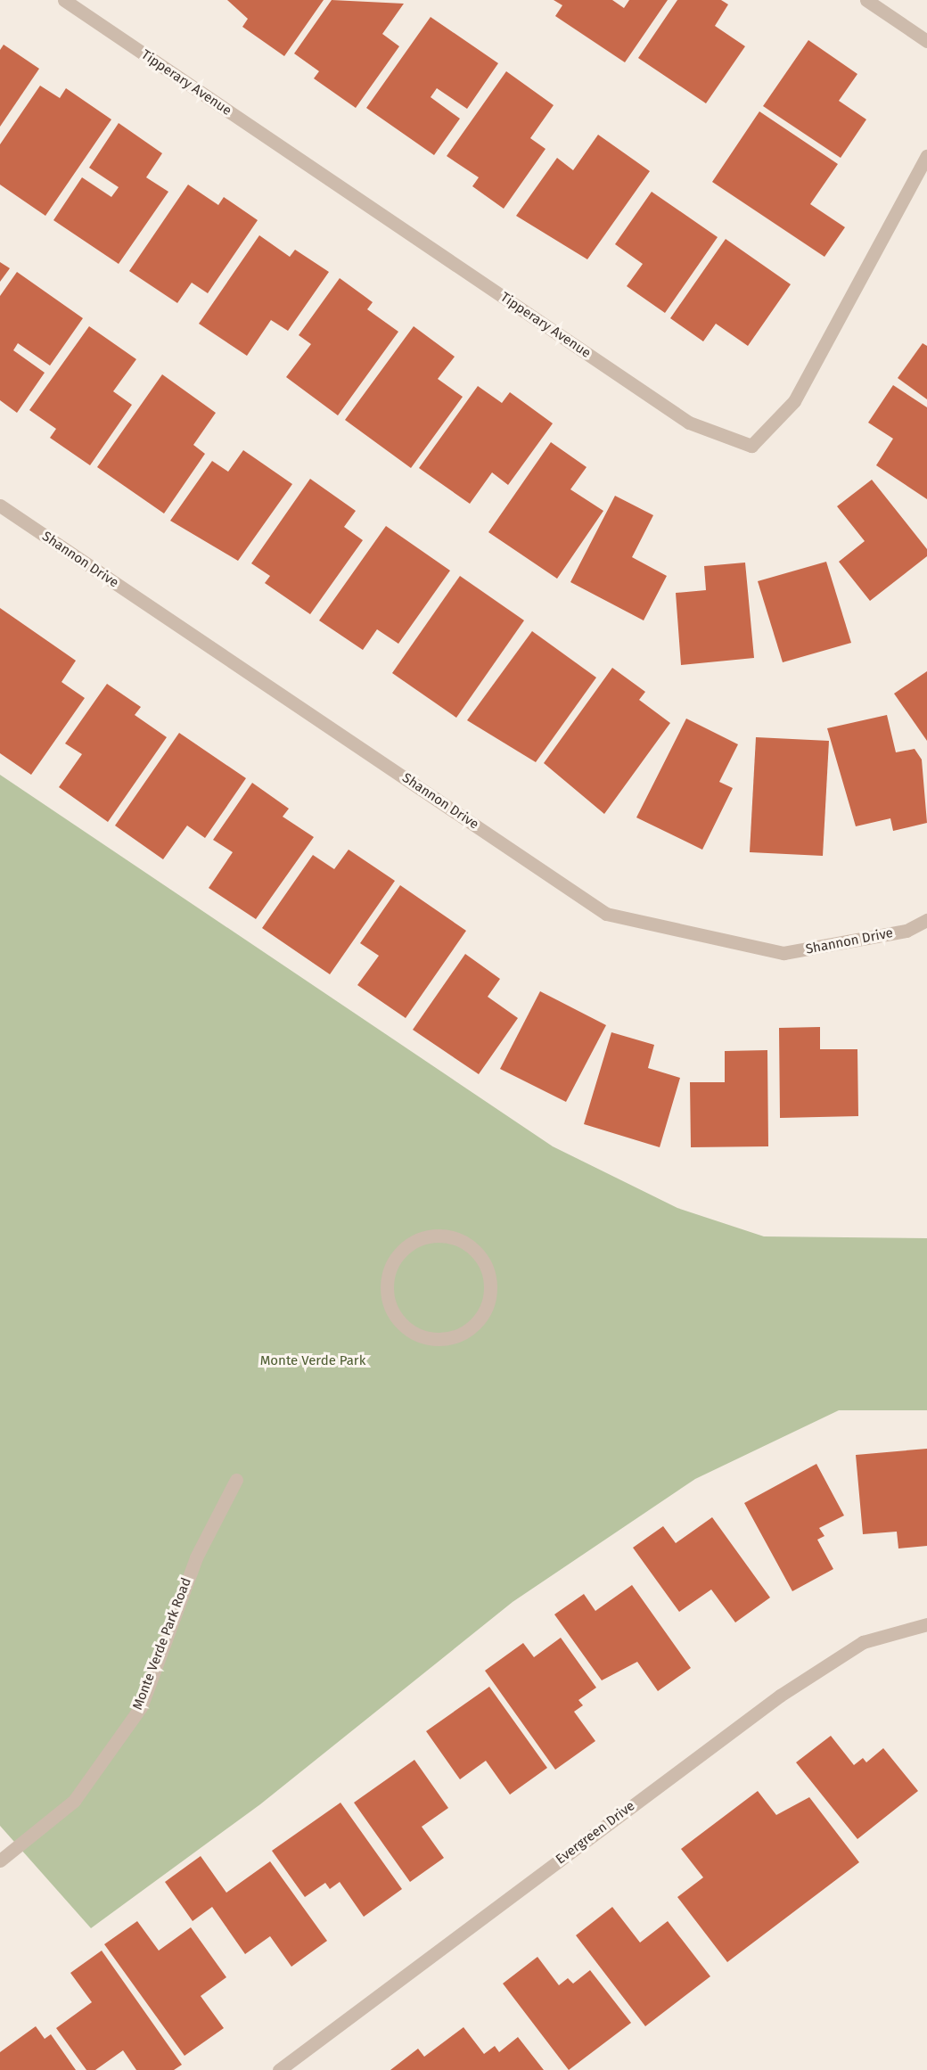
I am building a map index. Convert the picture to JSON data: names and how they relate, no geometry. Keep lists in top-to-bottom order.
{
  "streets": {
    "street": [
      "Tipperary Avenue",
      "Shannon Drive",
      "Monte Verde Park Road",
      "Evergreen Drive"
    ]
  },
  "parks": ["Monte Verde Park"]
}
